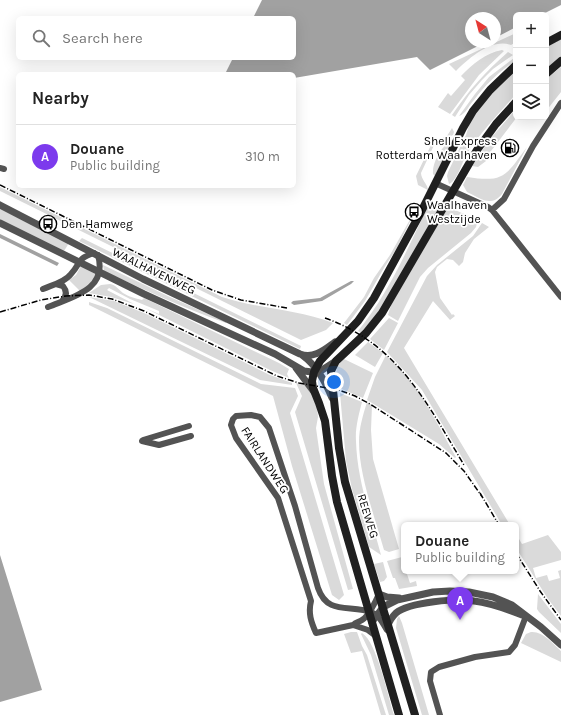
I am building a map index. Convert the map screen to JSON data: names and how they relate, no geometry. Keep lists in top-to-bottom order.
{
  "streets": {
    "main road": ["REEWEG"],
    "street": ["WAALHAVENWEG", "FAIRLANDWEG"]
  },
  "crossings": [
    ["WAALHAVENWEG", "REEWEG"]
  ],
  "places": {
    "fuel station": ["Shell Express Rotterdam Waalhaven"],
    "bus stop": ["Waalhaven Westzijde", "Den Hamweg"]
  },
  "north": "top left",
  "page": {
    "map_buttons": ["+", "−"],
    "search": "Search here",
    "heading": "Nearby",
    "list": [
      {
        "mark": "A",
        "name": "Douane",
        "note": "Public building",
        "value": "310 m"
      }
    ],
    "popup": ["Douane", "Public building"],
    "pins": "A"
  }
}
